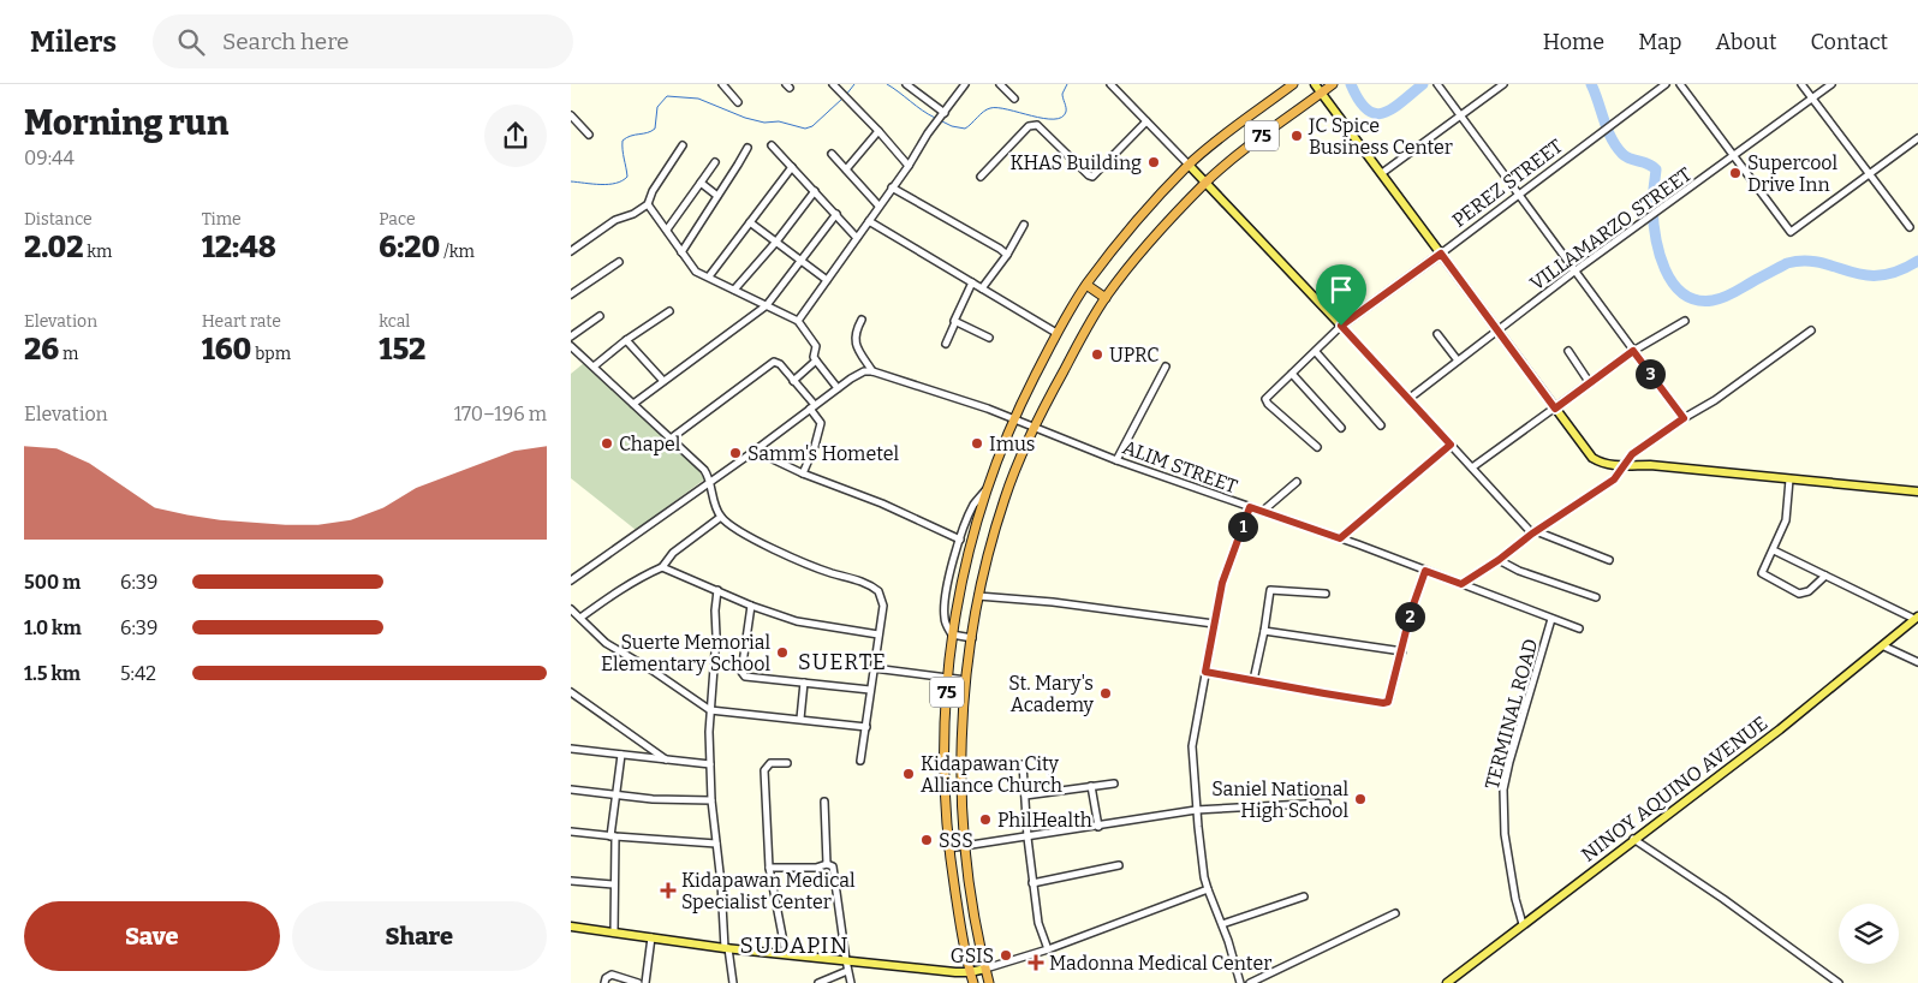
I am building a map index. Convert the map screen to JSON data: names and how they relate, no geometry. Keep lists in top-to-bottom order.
{
  "streets": {
    "highway": ["75"],
    "main road": ["PEREZ STREET", "NINOY AQUINO AVENUE"],
    "street": ["VILLAMARZO STREET", "ALIM STREET", "TERMINAL ROAD"]
  },
  "crossings": [
    ["75", "ALIM STREET"],
    ["ALIM STREET", "TERMINAL ROAD"],
    ["TERMINAL ROAD", "NINOY AQUINO AVENUE"]
  ],
  "districts": ["SUERTE", "SUDAPIN"],
  "places": {
    "other": [
      "JC Spice Business Center",
      "KHAS Building",
      "Supercool Drive Inn",
      "UPRC",
      "Chapel",
      "Imus",
      "Samm's Hometel",
      "Suerte Memorial Elementary School",
      "St. Mary's Academy",
      "Kidapawan City Alliance Church",
      "Saniel National High School",
      "PhilHealth",
      "SSS",
      "GSIS"
    ],
    "health": ["Kidapawan Medical Specialist Center", "Madonna Medical Center"]
  },
  "page": {
    "header": "Milers",
    "search": "Search here",
    "nav": [
      "Home",
      "Map",
      "About",
      "Contact"
    ],
    "heading": ["Morning run", "09:44"],
    "stats": [
      ["Distance", "2.02 km"],
      ["Time", "12:48"],
      ["Pace", "6:20 /km"],
      ["Elevation", "26 m"],
      ["Heart rate", "160 bpm"],
      ["kcal", "152"]
    ],
    "pins": ["3", "1", "2"],
    "chart": ["Elevation", "170–196 m"],
    "list": [
      {
        "name": "500 m",
        "note": "6:39"
      },
      {
        "name": "1.0 km",
        "note": "6:39"
      },
      {
        "name": "1.5 km",
        "note": "5:42"
      }
    ],
    "buttons": ["Save", "Share"]
  }
}
